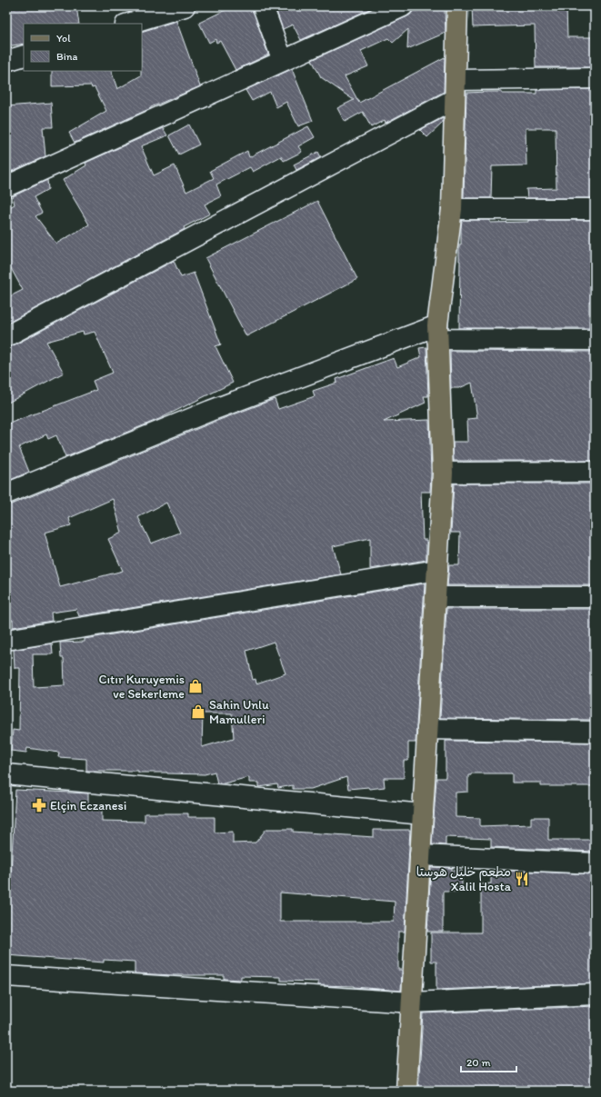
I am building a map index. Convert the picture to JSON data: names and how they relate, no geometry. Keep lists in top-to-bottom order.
{
  "places": {
    "shop": ["Cıtır Kuruyemis ve Sekerleme", "Sahin Unlu Mamulleri"],
    "pharmacy": ["Elçin Eczanesi"],
    "restaurant": ["مطعم خليل هوستا Xalil Hosta"]
  },
  "legend": ["Yol", "Bina"],
  "scale_bar": "20 m"
}
